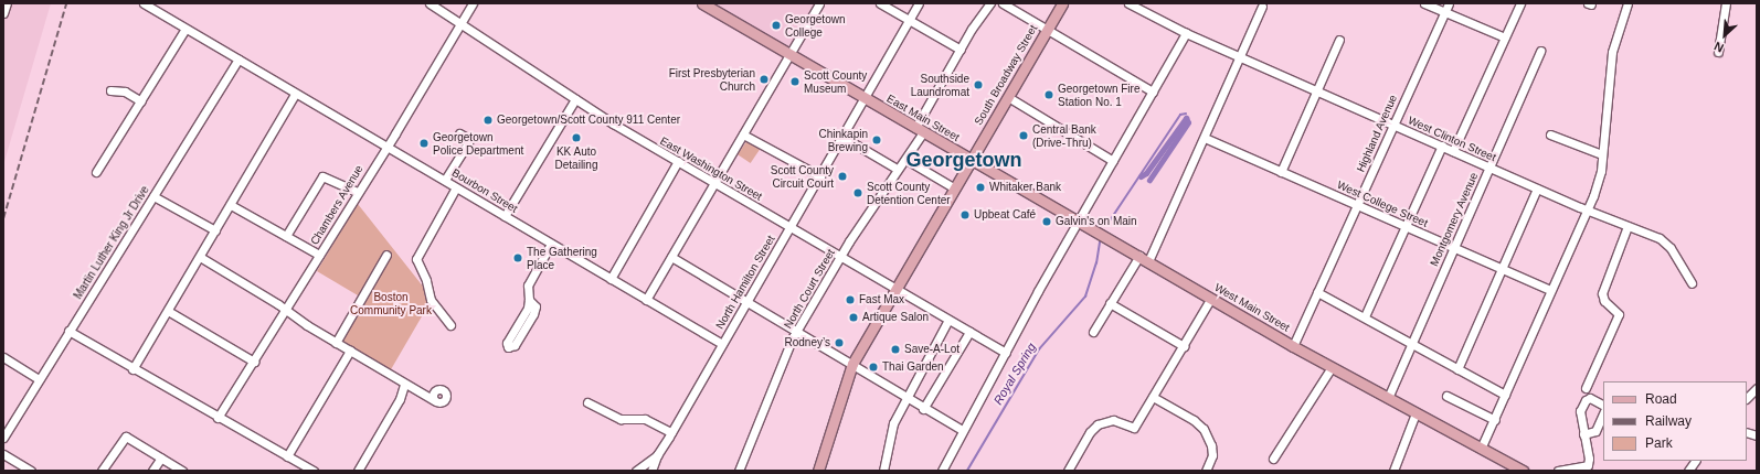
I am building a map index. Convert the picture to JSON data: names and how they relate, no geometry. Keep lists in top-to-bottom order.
{
  "streets": {
    "main road": ["South Broadway Street", "East Main Street", "West Main Street"],
    "street": [
      "Highland Avenue",
      "West Clinton Street",
      "East Washington Street",
      "Bourbon Street",
      "West College Street",
      "Chambers Avenue",
      "Montgomery Avenue",
      "Martin Luther King Jr Drive",
      "North Hamilton Street",
      "North Court Street"
    ]
  },
  "crossings": [
    ["South Broadway Street", "East Main Street"],
    ["South Broadway Street", "East Washington Street"],
    ["South Broadway Street", "West Main Street"],
    ["East Main Street", "North Hamilton Street"],
    ["East Main Street", "North Court Street"],
    ["East Main Street", "West Main Street"],
    ["Highland Avenue", "West Clinton Street"],
    ["Highland Avenue", "West College Street"],
    ["Highland Avenue", "West Main Street"],
    ["West Clinton Street", "Montgomery Avenue"],
    ["East Washington Street", "Chambers Avenue"],
    ["East Washington Street", "North Hamilton Street"],
    ["East Washington Street", "North Court Street"],
    ["Bourbon Street", "Chambers Avenue"],
    ["Bourbon Street", "Martin Luther King Jr Drive"],
    ["Bourbon Street", "North Hamilton Street"],
    ["West College Street", "Montgomery Avenue"],
    ["Montgomery Avenue", "West Main Street"]
  ],
  "districts": ["Georgetown"],
  "water": ["Royal Spring"],
  "parks": ["Boston Community Park"],
  "places": [
    "Georgetown College",
    "First Presbyterian Church",
    "Scott County Museum",
    "Southside Laundromat",
    "Georgetown Fire Station No. 1",
    "Georgetown/Scott County 911 Center",
    "Central Bank (Drive-Thru)",
    "KK Auto Detailing",
    "Chinkapin Brewing",
    "Georgetown Police Department",
    "Scott County Circuit Court",
    "Whitaker Bank",
    "Scott County Detention Center",
    "Upbeat Café",
    "Galvin's on Main",
    "The Gathering Place",
    "Fast Max",
    "Artique Salon",
    "Rodney’s",
    "Save-A-Lot",
    "Thai Garden"
  ],
  "legend": ["Road", "Railway", "Park"],
  "north": "bottom left"
}
